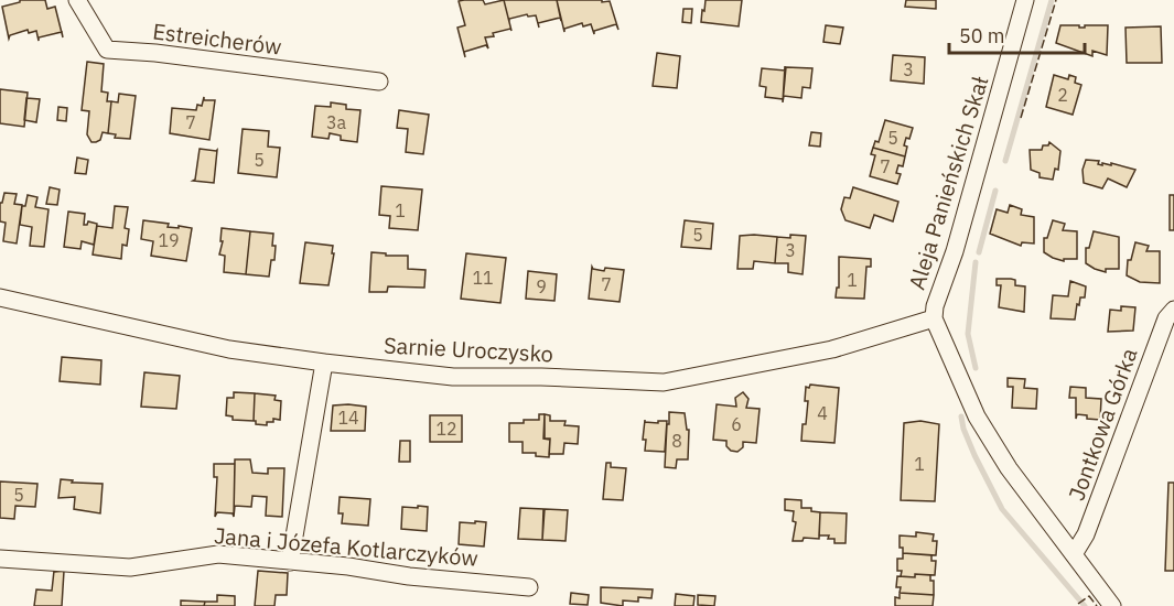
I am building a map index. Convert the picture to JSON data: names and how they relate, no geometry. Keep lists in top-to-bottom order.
{
  "streets": {
    "street": [
      "Estreicherów",
      "Aleja Panieńskich Skał",
      "Sarnie Uroczysko",
      "Jontkowa Górka",
      "Jana i Józefa Kotlarczyków"
    ]
  },
  "crossings": [
    ["Aleja Panieńskich Skał", "Sarnie Uroczysko"],
    ["Aleja Panieńskich Skał", "Jontkowa Górka"]
  ],
  "house_numbers": [
    "3",
    "2",
    "7",
    "3a",
    "5",
    "5",
    "7",
    "1",
    "5",
    "19",
    "3",
    "11",
    "1",
    "7",
    "9",
    "4",
    "14",
    "6",
    "12",
    "8",
    "1",
    "5"
  ],
  "scale_bar": "50 m"
}
